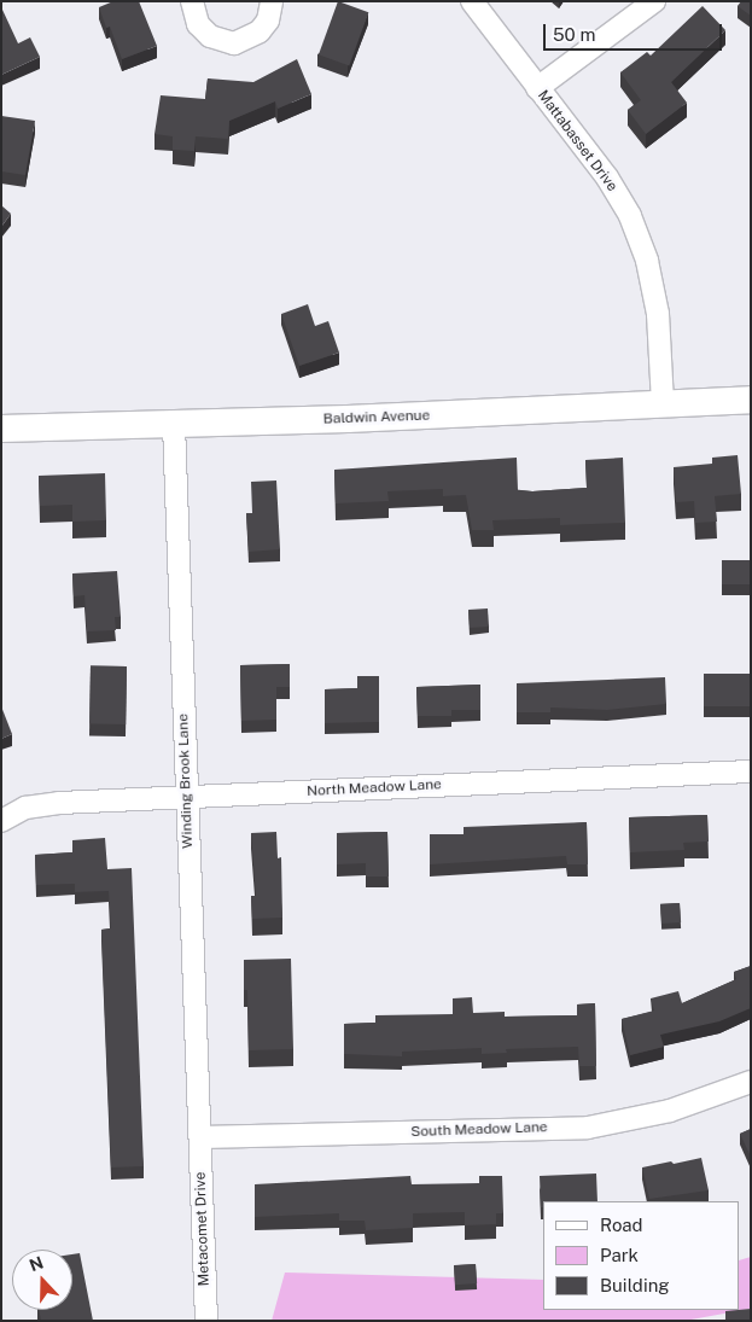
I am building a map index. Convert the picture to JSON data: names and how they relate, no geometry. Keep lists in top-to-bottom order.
{
  "streets": {
    "street": [
      "Mattabasset Drive",
      "Baldwin Avenue",
      "Winding Brook Lane",
      "North Meadow Lane",
      "South Meadow Lane",
      "Metacomet Drive"
    ]
  },
  "crossings": [
    ["Mattabasset Drive", "Baldwin Avenue"],
    ["Baldwin Avenue", "Winding Brook Lane"],
    ["Winding Brook Lane", "North Meadow Lane"],
    ["Winding Brook Lane", "South Meadow Lane"],
    ["Winding Brook Lane", "Metacomet Drive"],
    ["South Meadow Lane", "Metacomet Drive"]
  ],
  "legend": ["Road", "Park", "Building"],
  "scale_bar": "50 m",
  "north": "top"
}
